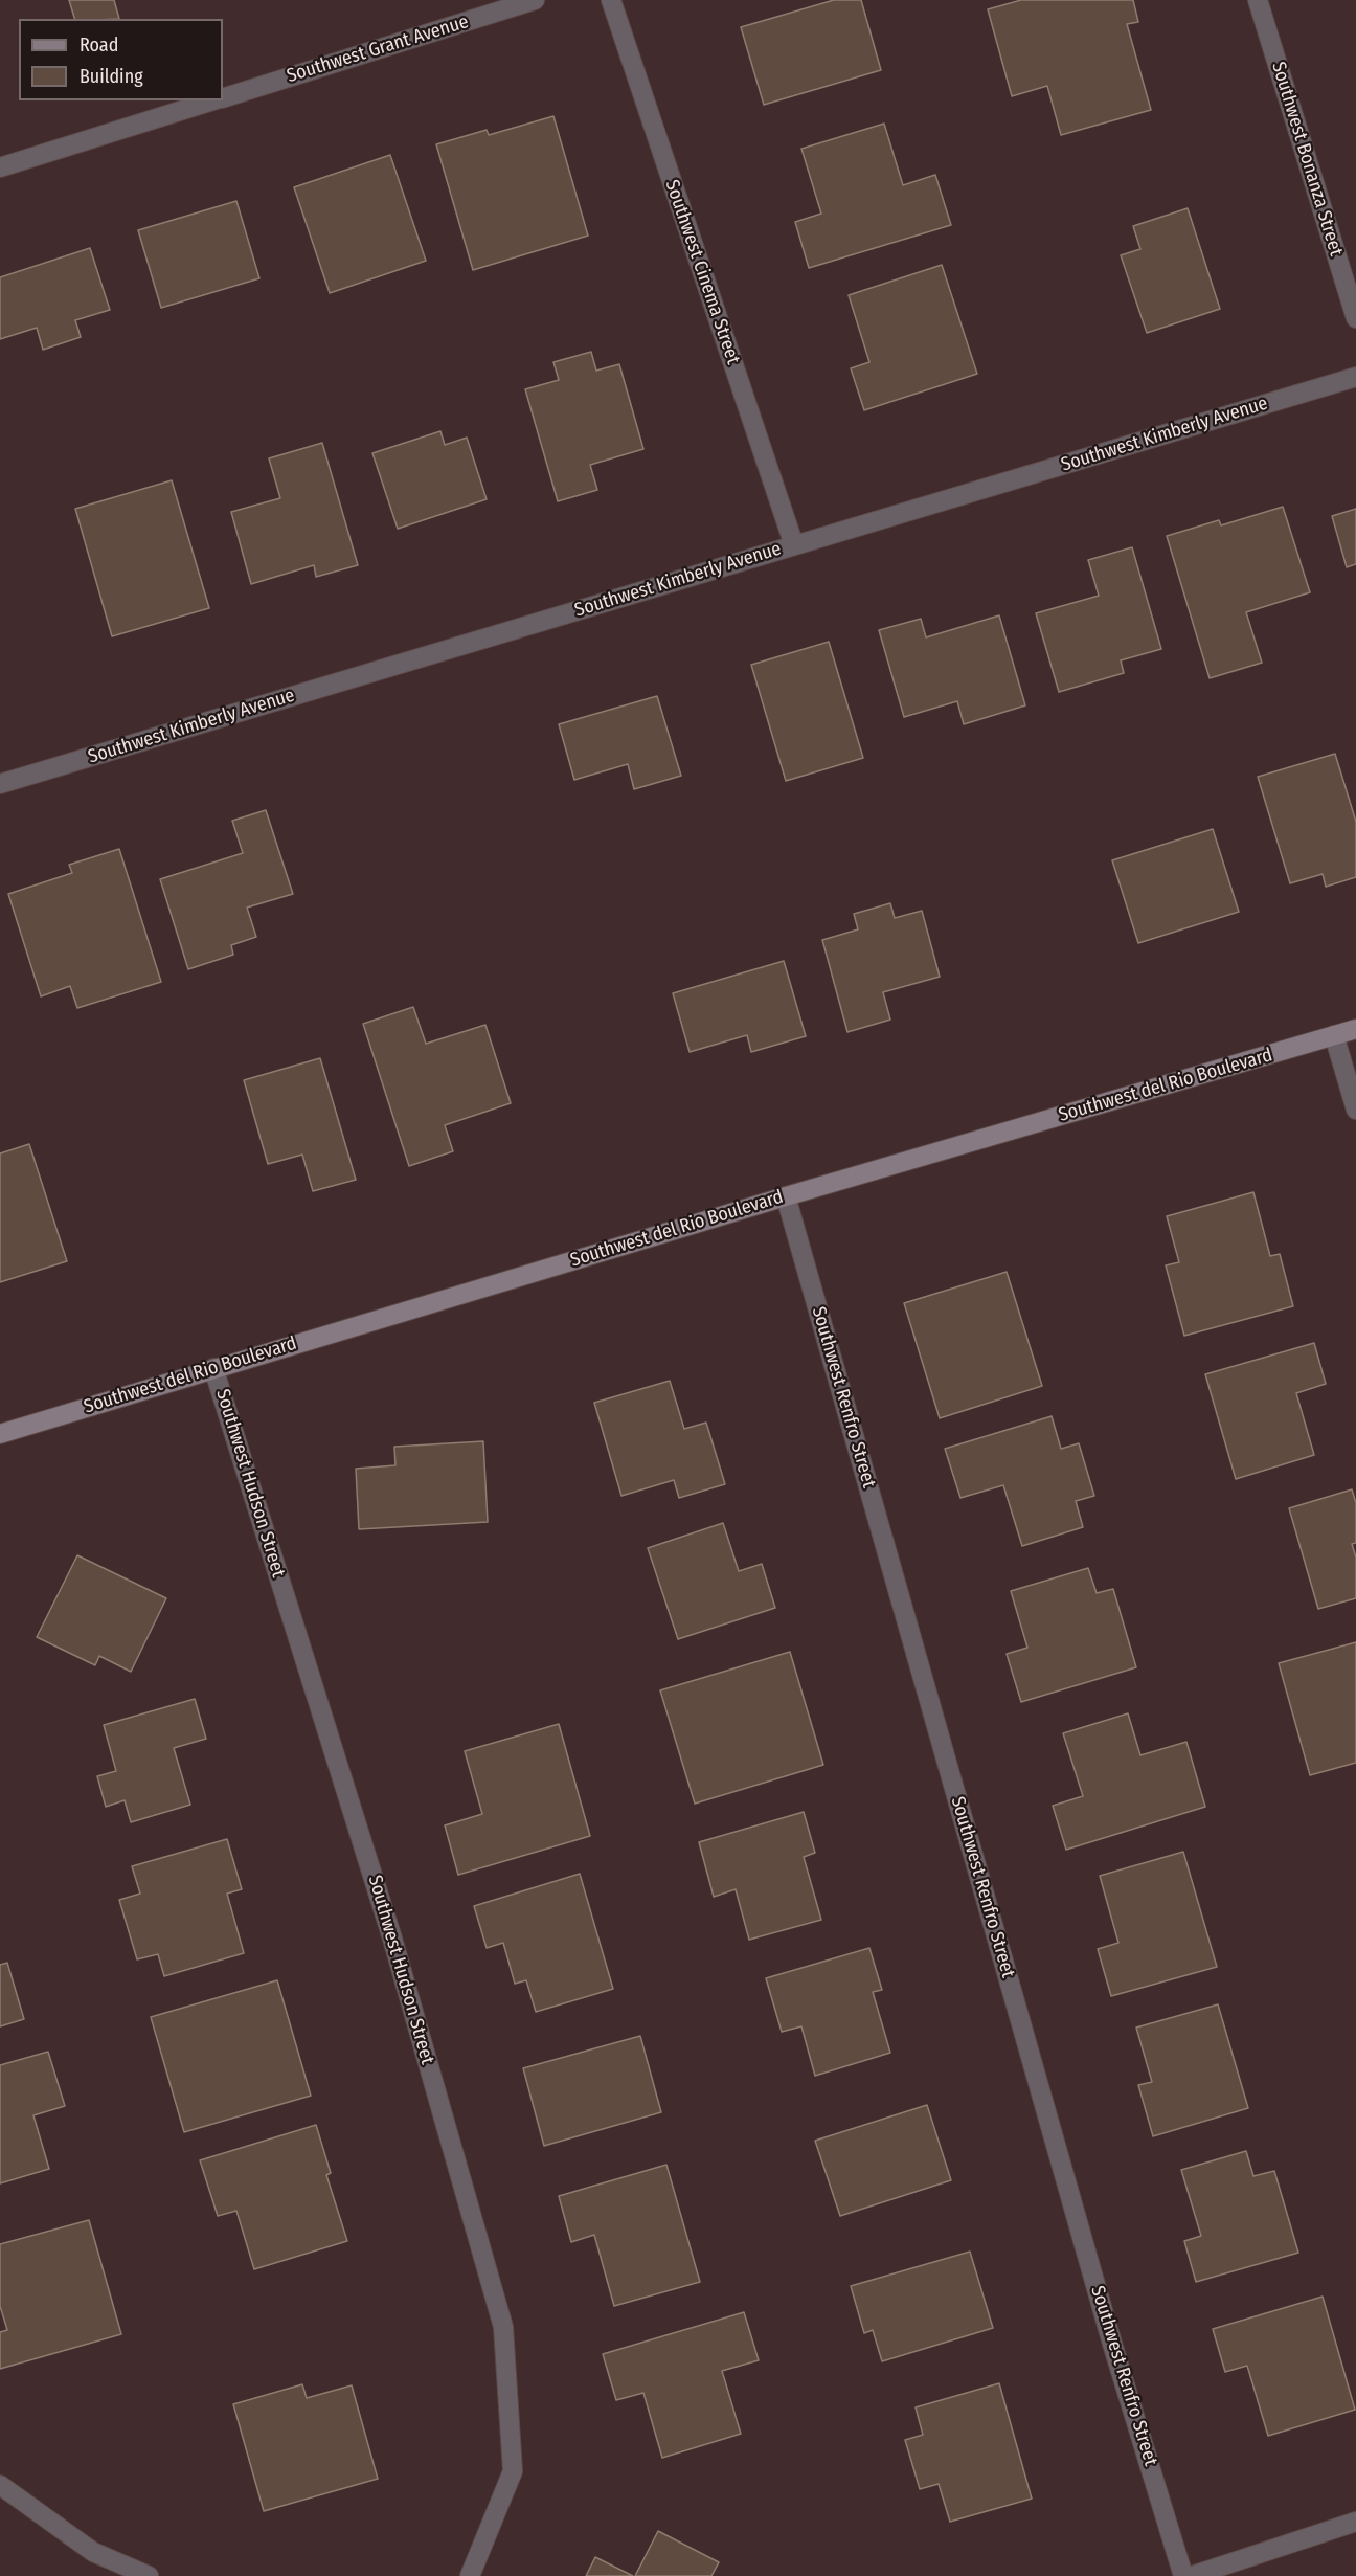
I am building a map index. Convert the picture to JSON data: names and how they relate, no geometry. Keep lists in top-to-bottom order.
{
  "streets": {
    "street": [
      "Southwest Grant Avenue",
      "Southwest Bonanza Street",
      "Southwest Cinema Street",
      "Southwest Kimberly Avenue",
      "Southwest del Rio Boulevard",
      "Southwest Renfro Street",
      "Southwest Hudson Street"
    ]
  },
  "crossings": [
    ["Southwest Cinema Street", "Southwest Kimberly Avenue"],
    ["Southwest del Rio Boulevard", "Southwest Renfro Street"],
    ["Southwest del Rio Boulevard", "Southwest Hudson Street"]
  ],
  "legend": ["Road", "Building"]
}
